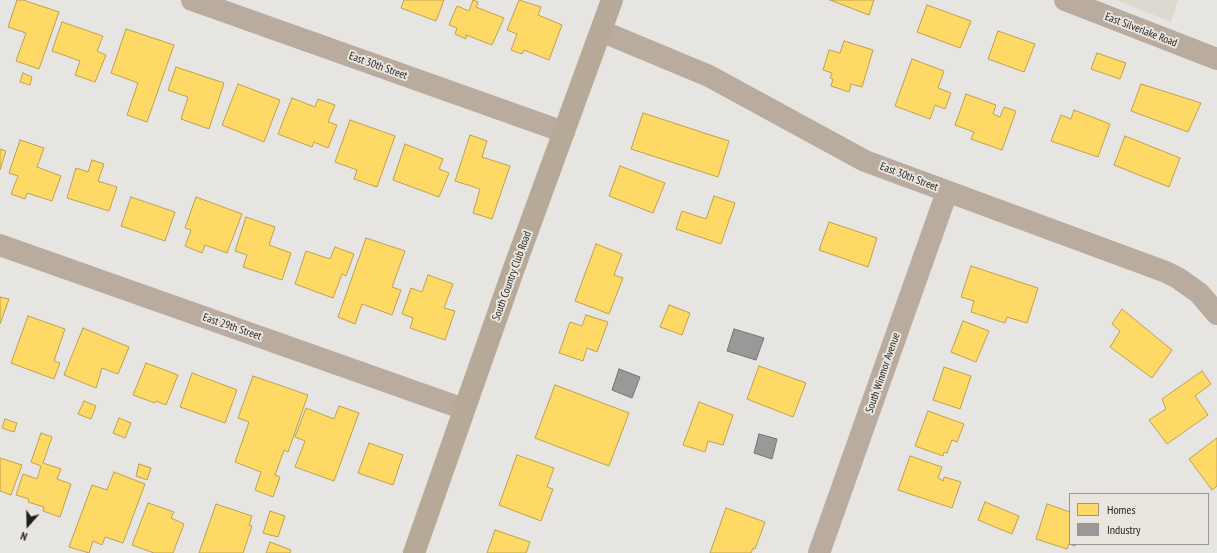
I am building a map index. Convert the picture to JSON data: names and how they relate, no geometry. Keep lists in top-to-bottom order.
{
  "streets": {
    "main road": ["South Country Club Road"],
    "street": [
      "East Silverlake Road",
      "East 30th Street",
      "East 29th Street",
      "South Winmor Avenue"
    ]
  },
  "crossings": [
    ["East 30th Street", "South Country Club Road"],
    ["East 30th Street", "South Winmor Avenue"],
    ["South Country Club Road", "East 29th Street"]
  ],
  "legend": ["Homes", "Industry"],
  "north": "bottom"
}
